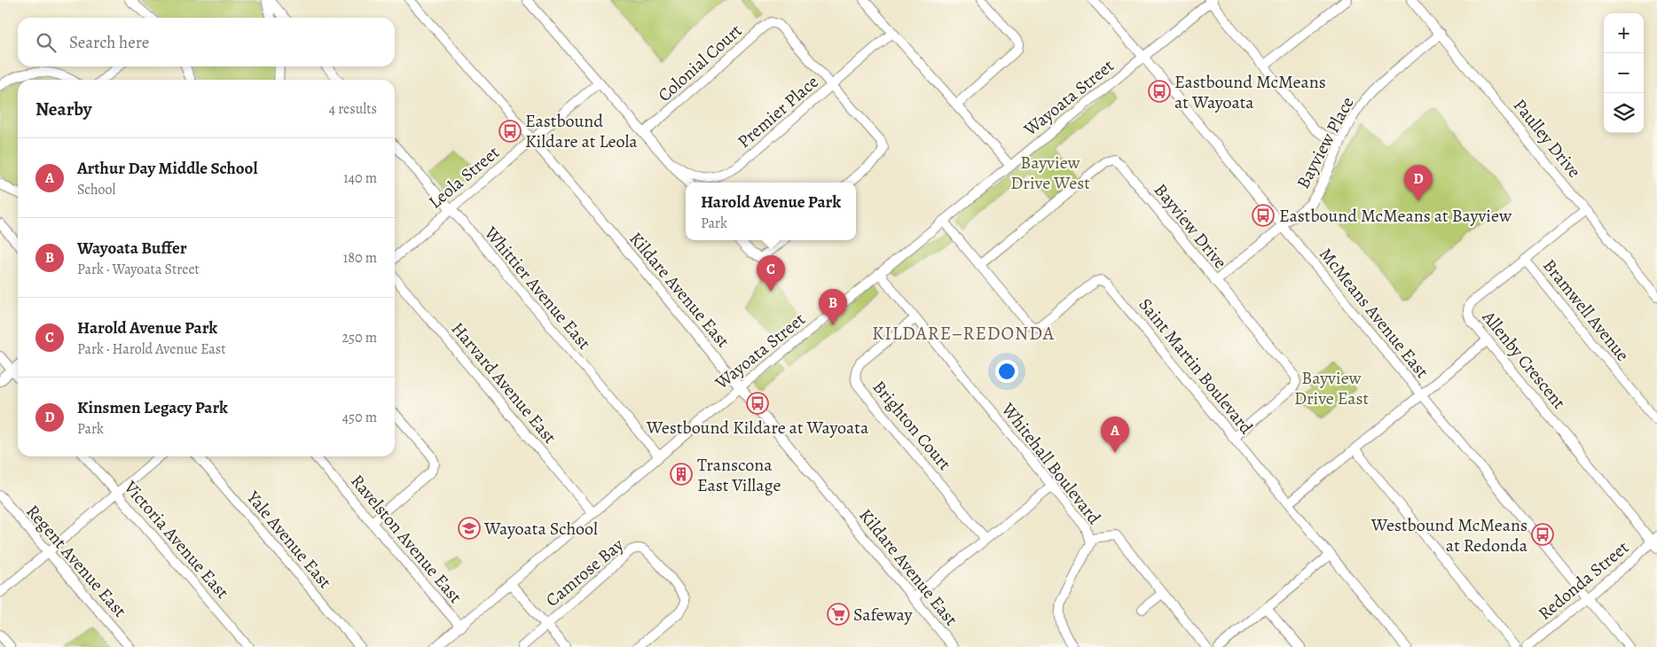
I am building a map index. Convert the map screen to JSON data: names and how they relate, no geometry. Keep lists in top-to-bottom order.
{
  "streets": {
    "street": [
      "Colonial Court",
      "Wayoata Street",
      "Premier Place",
      "Paulley Drive",
      "Bayview Place",
      "Leola Street",
      "Bayview Drive",
      "Whittier Avenue East",
      "Kildare Avenue East",
      "Bramwell Avenue",
      "McMeans Avenue East",
      "Allenby Crescent",
      "Saint Martin Boulevard",
      "Harvard Avenue East",
      "Brighton Court",
      "Whitehall Boulevard",
      "Ravelston Avenue East",
      "Victoria Avenue East",
      "Yale Avenue East",
      "Regent Avenue East",
      "Camrose Bay",
      "Redonda Street"
    ]
  },
  "crossings": [
    ["Colonial Court", "Premier Place"],
    ["Wayoata Street", "Whittier Avenue East"],
    ["Wayoata Street", "Kildare Avenue East"],
    ["Wayoata Street", "McMeans Avenue East"],
    ["Wayoata Street", "Saint Martin Boulevard"],
    ["Wayoata Street", "Harvard Avenue East"],
    ["Wayoata Street", "Whitehall Boulevard"],
    ["Wayoata Street", "Ravelston Avenue East"],
    ["Paulley Drive", "Bayview Place"],
    ["Paulley Drive", "Allenby Crescent"],
    ["Bayview Place", "Bayview Drive"],
    ["Bayview Place", "McMeans Avenue East"],
    ["Leola Street", "Whittier Avenue East"],
    ["Leola Street", "Kildare Avenue East"],
    ["Bayview Drive", "Saint Martin Boulevard"],
    ["Bramwell Avenue", "Allenby Crescent"],
    ["McMeans Avenue East", "Redonda Street"],
    ["Allenby Crescent", "Redonda Street"],
    ["Brighton Court", "Whitehall Boulevard"]
  ],
  "districts": ["KILDARE–REDONDA"],
  "parks": ["Bayview Drive West", "Bayview Drive East"],
  "places": {
    "bus stop": [
      "Eastbound McMeans at Wayoata",
      "Eastbound Kildare at Leola",
      "Eastbound McMeans at Bayview",
      "Westbound Kildare at Wayoata",
      "Westbound McMeans at Redonda"
    ],
    "building": ["Transcona East Village"],
    "school or university": ["Wayoata School"],
    "supermarket": ["Safeway"]
  },
  "page": {
    "map_buttons": ["+", "−"],
    "search": "Search here",
    "heading": ["Nearby", "4 results"],
    "list": [
      {
        "mark": "A",
        "name": "Arthur Day Middle School",
        "note": "School",
        "value": "140 m"
      },
      {
        "mark": "B",
        "name": "Wayoata Buffer",
        "note": "Park · Wayoata Street",
        "value": "180 m"
      },
      {
        "mark": "C",
        "name": "Harold Avenue Park",
        "note": "Park · Harold Avenue East",
        "value": "250 m"
      },
      {
        "mark": "D",
        "name": "Kinsmen Legacy Park",
        "note": "Park",
        "value": "450 m"
      }
    ],
    "pins": [
      "D",
      "C",
      "B",
      "A"
    ],
    "popup": ["Harold Avenue Park", "Park"]
  }
}
